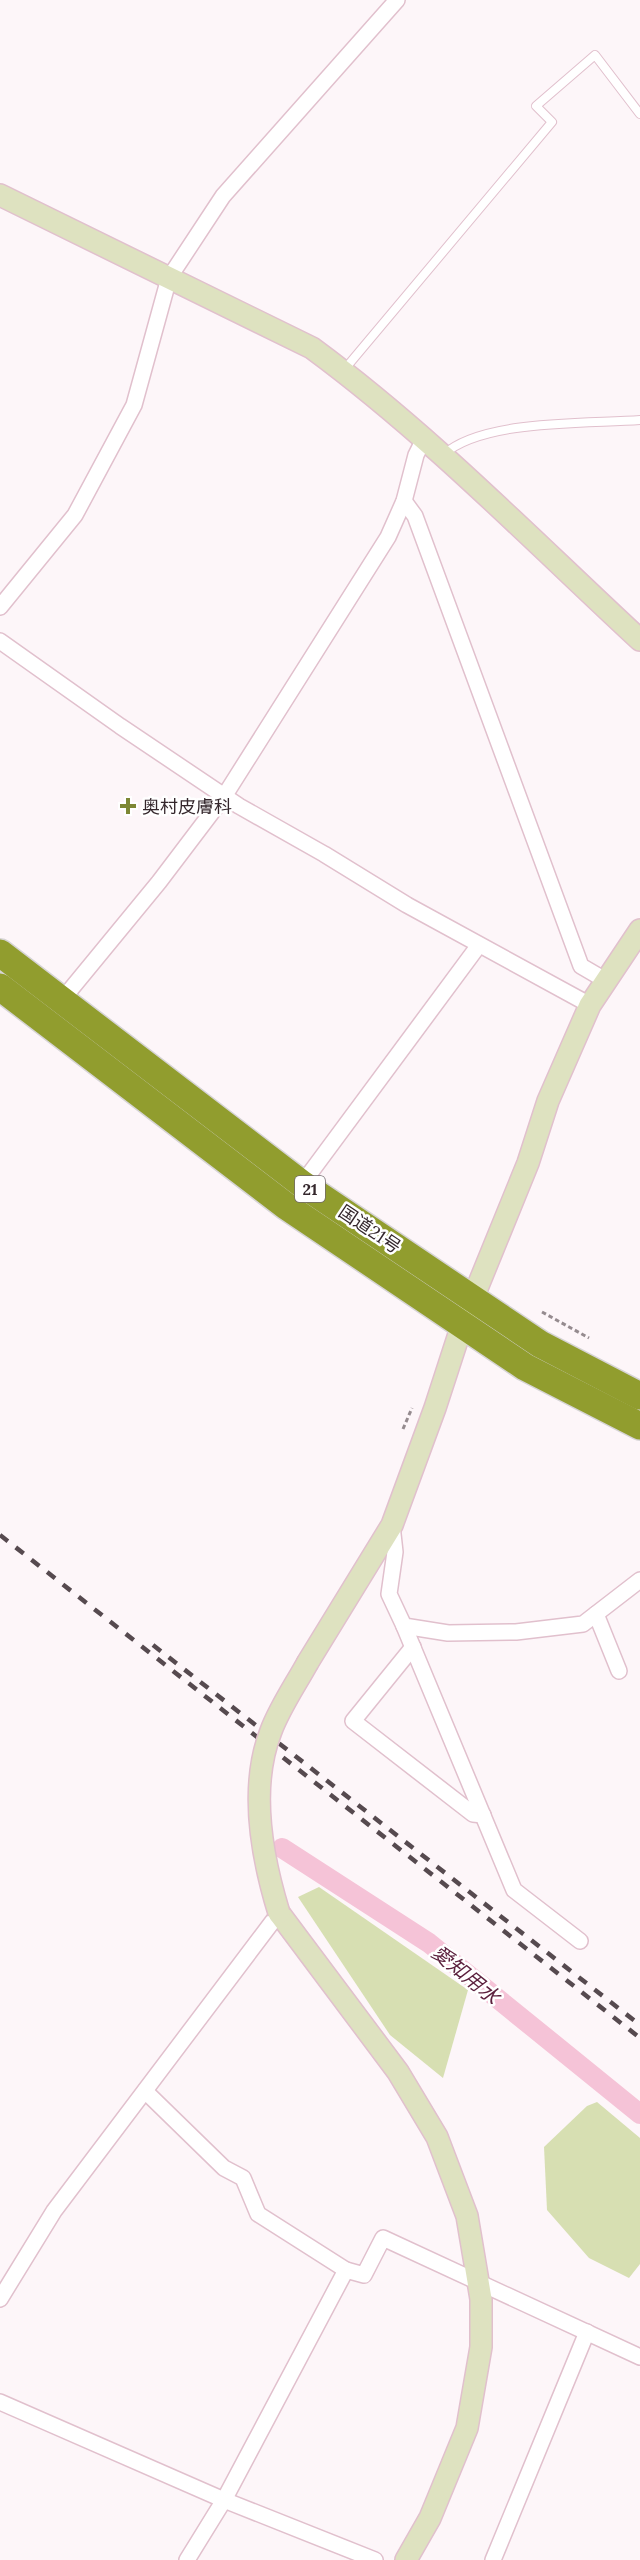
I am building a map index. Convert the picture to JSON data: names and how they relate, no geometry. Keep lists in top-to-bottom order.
{
  "streets": {
    "highway": ["21", "国道21号"]
  },
  "water": ["愛知用水"],
  "places": {
    "health": ["奥村皮膚科"]
  }
}
